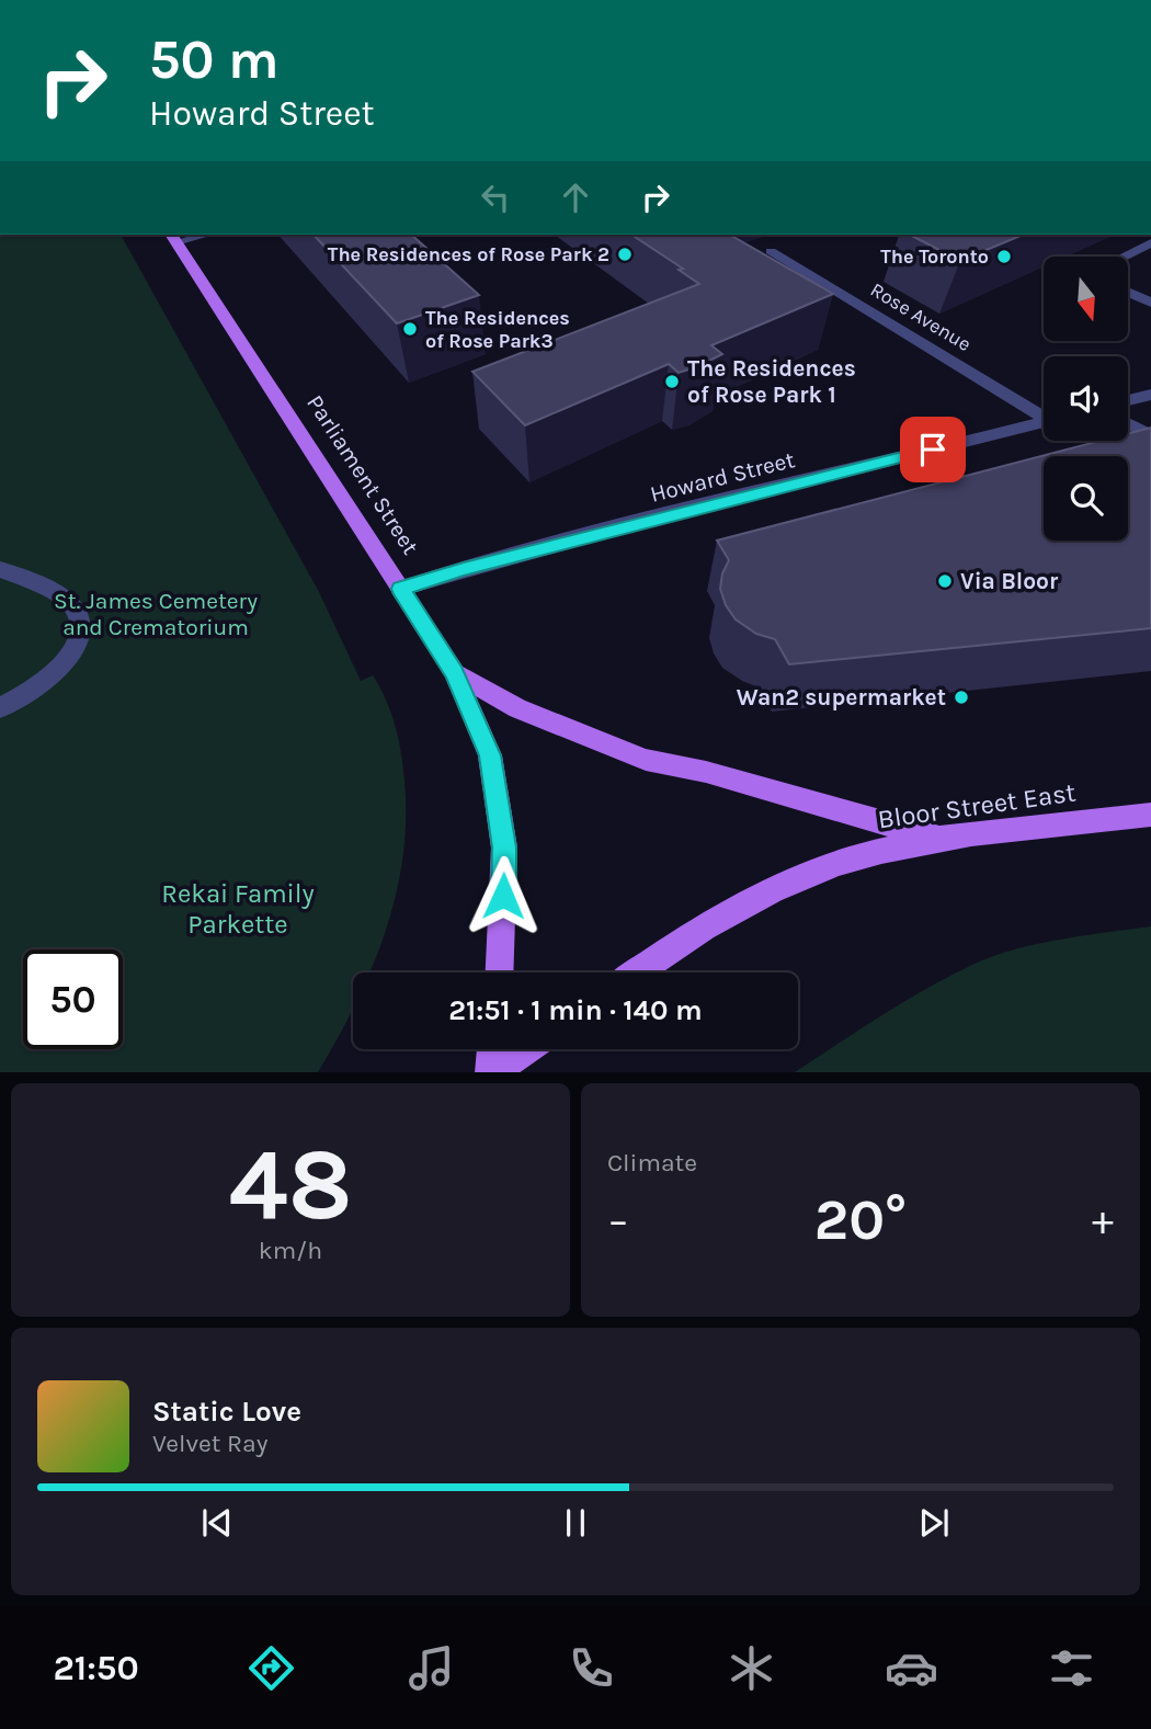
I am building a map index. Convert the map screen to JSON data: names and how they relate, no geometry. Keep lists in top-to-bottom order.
{
  "streets": {
    "main road": ["Parliament Street", "Bloor Street East"],
    "street": ["Rose Avenue", "Howard Street"]
  },
  "crossings": [
    ["Parliament Street", "Howard Street"]
  ],
  "parks": ["St. James Cemetery and Crematorium", "Rekai Family Parkette"],
  "places": [
    "The Residences of Rose Park 2",
    "The Toronto",
    "The Residences of Rose Park3",
    "The Residences of Rose Park 1",
    "Via Bloor",
    "Wan2 supermarket"
  ],
  "north": "bottom",
  "page": {
    "turn": ["50 m", "Howard Street"],
    "limit": "50",
    "trip": "21:51 · 1 min · 140 m",
    "tile": [
      ["48", "km/h"],
      "Climate"
    ],
    "heat": ["−", "20°", "+"],
    "song": ["Static Love", "Velvet Ray"],
    "tabs": "21:50"
  }
}
